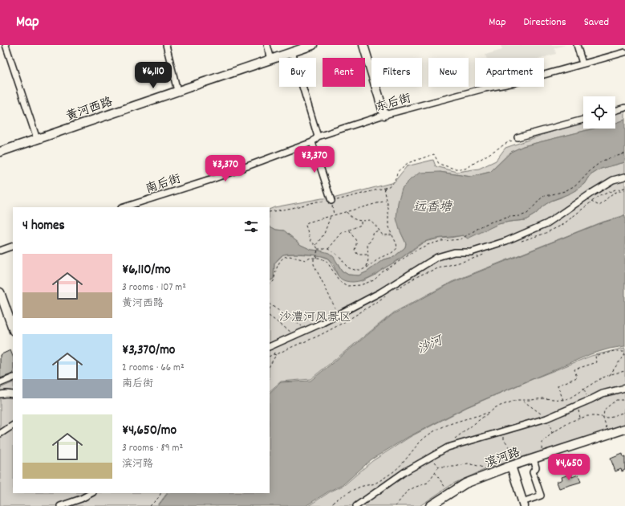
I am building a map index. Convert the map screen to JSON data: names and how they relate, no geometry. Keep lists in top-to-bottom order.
{
  "streets": {
    "street": [
      "东后街",
      "黄河西路",
      "南后街",
      "滨河路"
    ]
  },
  "crossings": [
    ["东后街", "南后街"]
  ],
  "water": ["远香塘", "沙河"],
  "parks": ["沙澧河风景区"],
  "page": {
    "header": "Map",
    "nav": ["Map", "Directions", "Saved"],
    "chip": [
      "Buy",
      "Rent",
      "Filters",
      "New",
      "Apartment"
    ],
    "price": [
      "¥6,110",
      "¥3,370",
      "¥3,370",
      "¥4,650"
    ],
    "heading": "4 homes",
    "list": [
      {
        "name": "¥6,110/mo",
        "note": "3 rooms · 107 m² · 黄河西路"
      },
      {
        "name": "¥3,370/mo",
        "note": "2 rooms · 66 m² · 南后街"
      },
      {
        "name": "¥4,650/mo",
        "note": "3 rooms · 89 m² · 滨河路"
      }
    ]
  }
}
